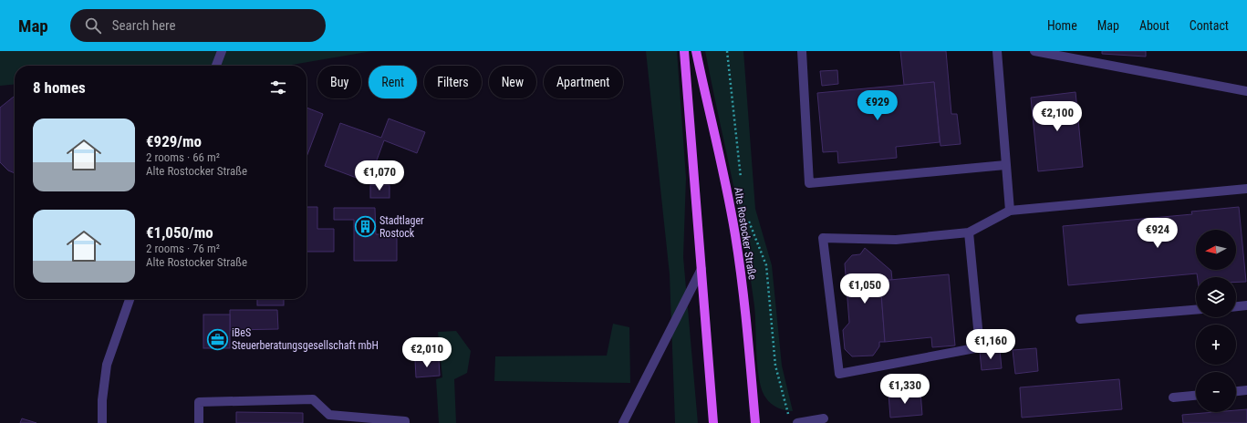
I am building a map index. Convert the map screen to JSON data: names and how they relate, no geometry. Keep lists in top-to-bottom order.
{
  "streets": {
    "main road": ["Alte Rostocker Straße"]
  },
  "places": {
    "building": ["Stadtlager Rostock"],
    "office": ["iBeS Steuerberatungsgesellschaft mbH"]
  },
  "north": "left",
  "page": {
    "header": "Map",
    "search": "Search here",
    "nav": [
      "Home",
      "Map",
      "About",
      "Contact"
    ],
    "chip": [
      "Buy",
      "Rent",
      "Filters",
      "New",
      "Apartment"
    ],
    "heading": "8 homes",
    "price": [
      "€929",
      "€2,100",
      "€1,070",
      "€924",
      "€1,050",
      "€1,160",
      "€2,010",
      "€1,330"
    ],
    "list": [
      {
        "name": "€929/mo",
        "note": "2 rooms · 66 m² · Alte Rostocker Straße"
      },
      {
        "name": "€1,050/mo",
        "note": "2 rooms · 76 m² · Alte Rostocker Straße"
      }
    ],
    "map_buttons": ["+", "−"]
  }
}
